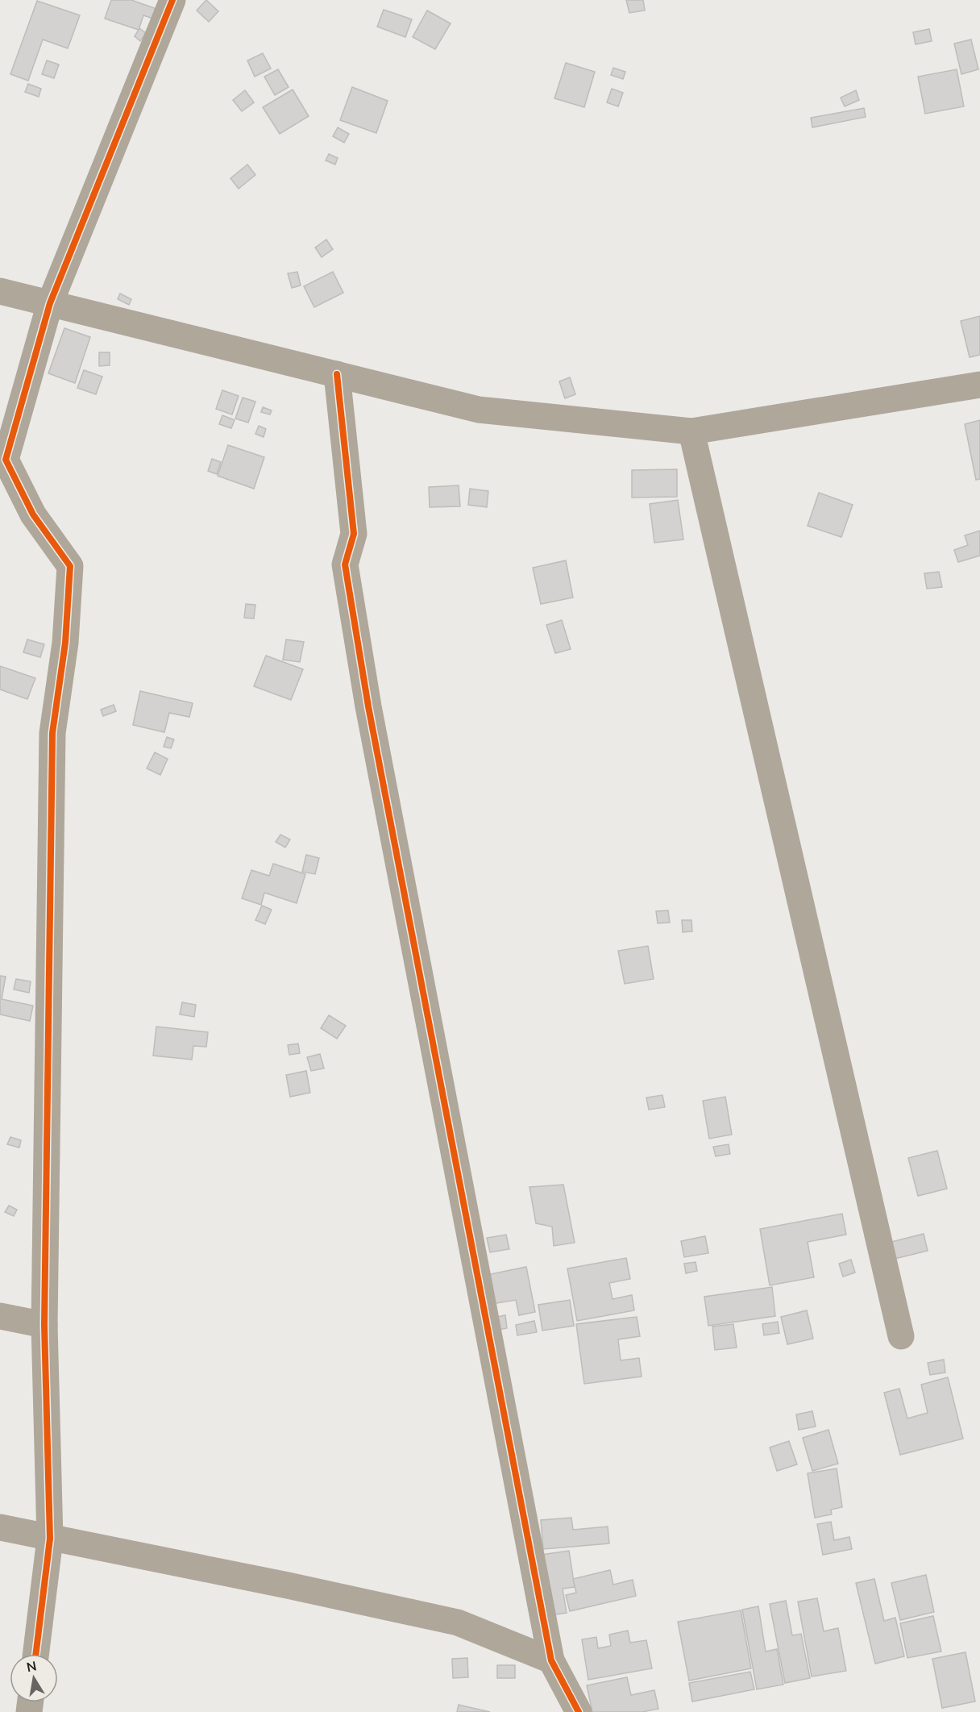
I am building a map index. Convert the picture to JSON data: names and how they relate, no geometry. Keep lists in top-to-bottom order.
{
  "north": "top"
}
